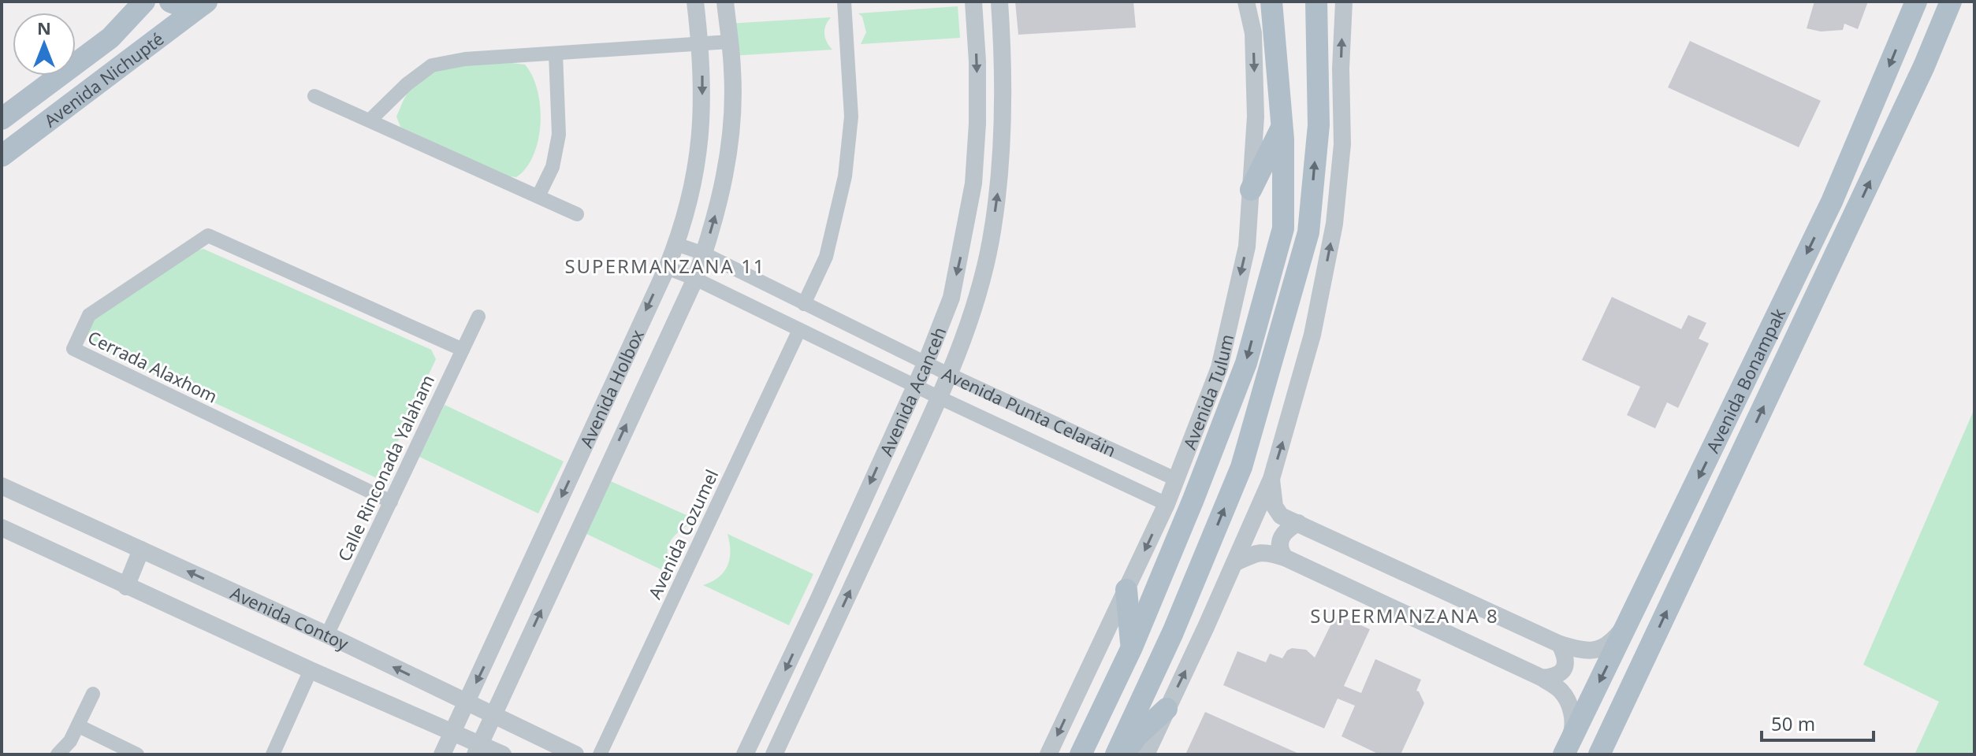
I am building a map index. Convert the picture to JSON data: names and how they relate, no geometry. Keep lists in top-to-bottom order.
{
  "streets": {
    "main road": ["Avenida Nichupté", "Avenida Bonampak", "Avenida Tulum"],
    "street": [
      "Cerrada Alaxhom",
      "Avenida Holbox",
      "Avenida Acanceh",
      "Avenida Punta Celaráin",
      "Calle Rinconada Yalaham",
      "Avenida Cozumel",
      "Avenida Contoy"
    ]
  },
  "crossings": [
    ["Cerrada Alaxhom", "Calle Rinconada Yalaham"],
    ["Avenida Holbox", "Avenida Punta Celaráin"],
    ["Avenida Holbox", "Avenida Contoy"],
    ["Avenida Acanceh", "Avenida Punta Celaráin"],
    ["Avenida Tulum", "Avenida Punta Celaráin"],
    ["Avenida Punta Celaráin", "Avenida Cozumel"],
    ["Calle Rinconada Yalaham", "Avenida Contoy"]
  ],
  "districts": ["SUPERMANZANA 11", "SUPERMANZANA 8"],
  "scale_bar": "50 m",
  "north": "top"
}
